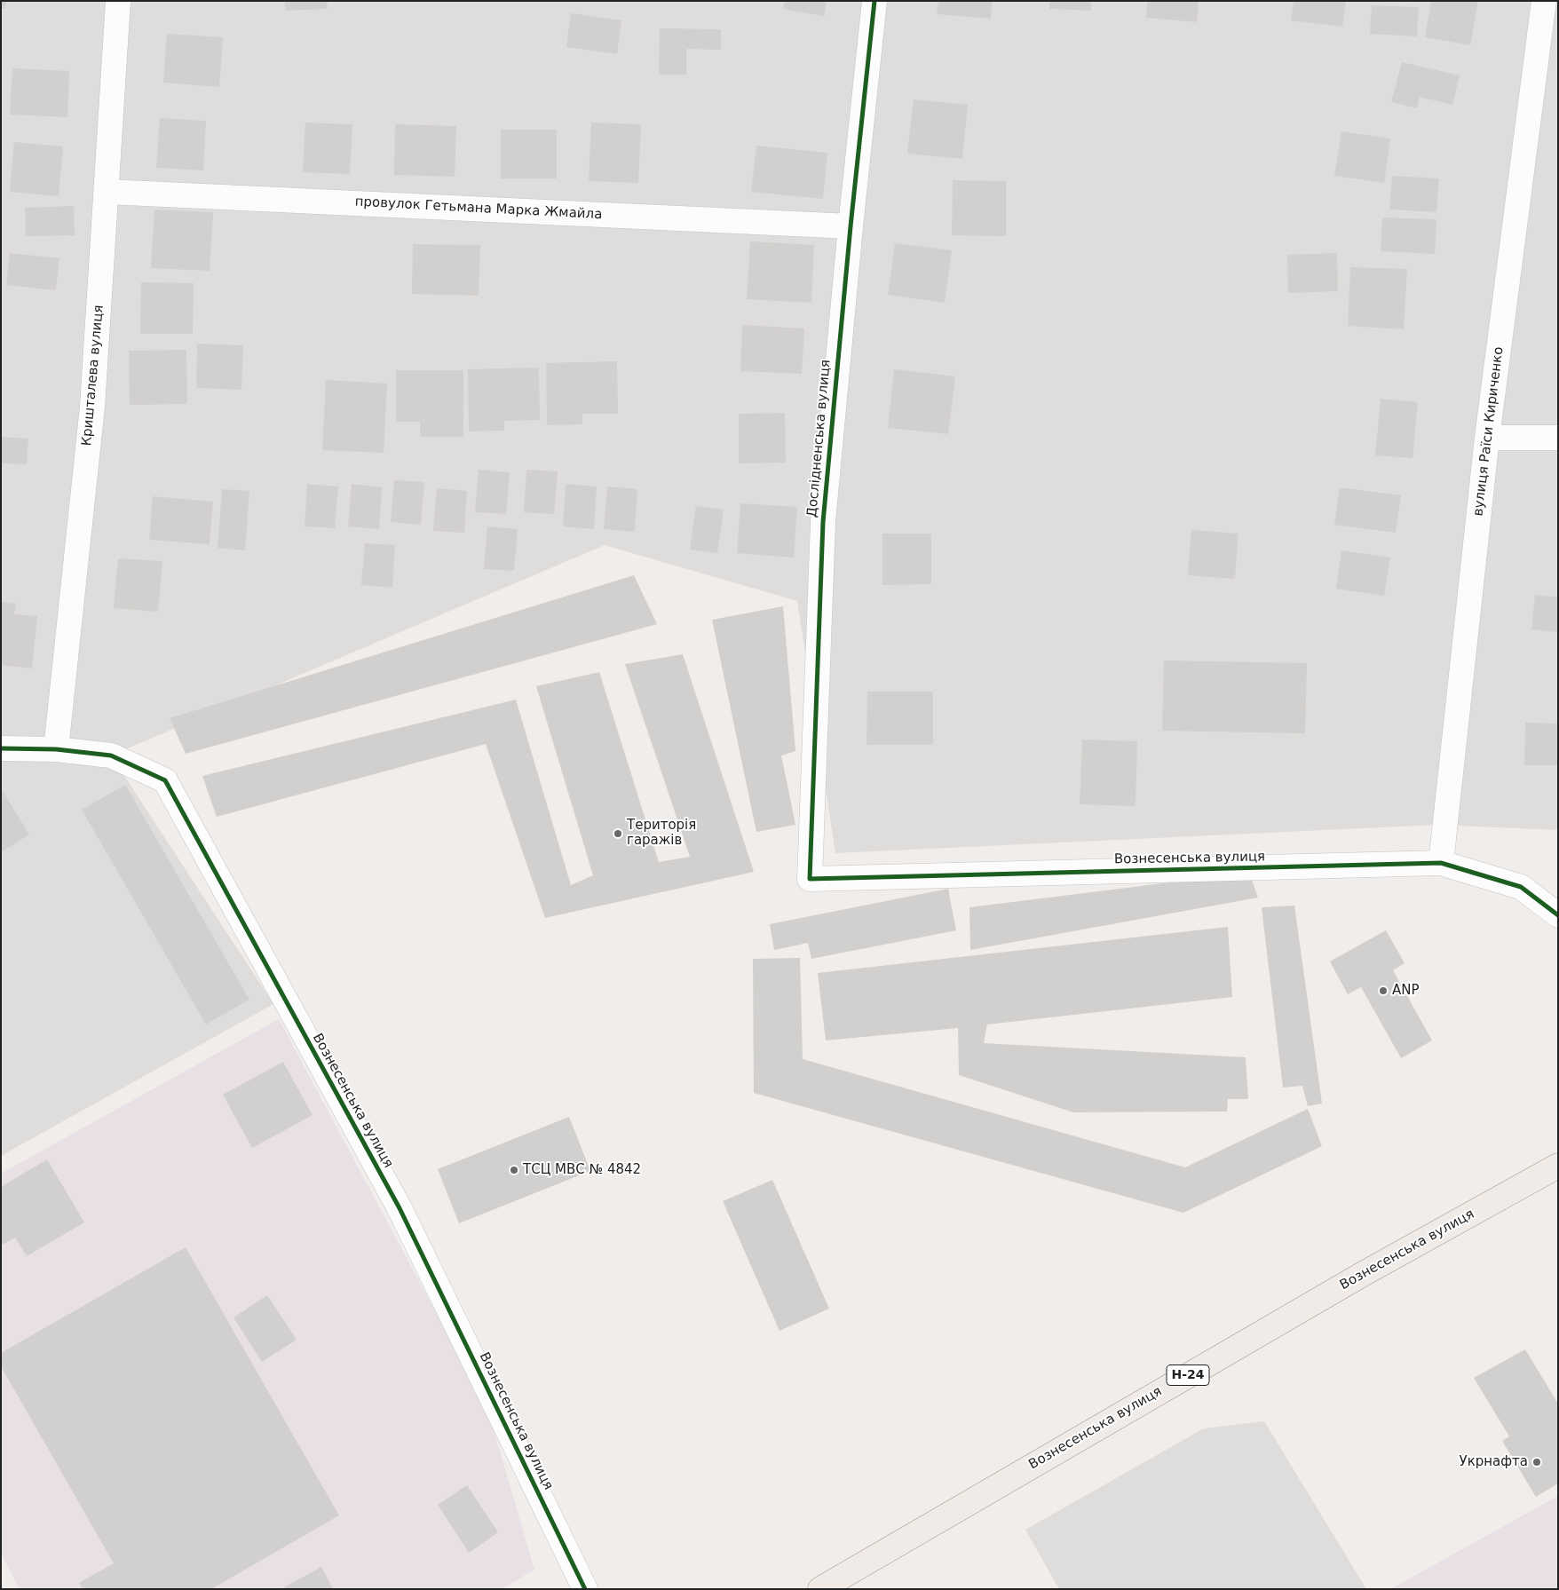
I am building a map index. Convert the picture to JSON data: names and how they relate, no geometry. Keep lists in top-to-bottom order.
{
  "streets": {
    "main road": ["Вознесенська вулиця", "Н-24"],
    "street": [
      "провулок Гетьмана Марка Жмайла",
      "Кришталева вулиця",
      "вулиця Раїси Кириченко",
      "Дослідненська вулиця"
    ]
  },
  "crossings": [
    ["провулок Гетьмана Марка Жмайла", "Кришталева вулиця"],
    ["провулок Гетьмана Марка Жмайла", "Дослідненська вулиця"],
    ["Кришталева вулиця", "Вознесенська вулиця"],
    ["вулиця Раїси Кириченко", "Вознесенська вулиця"],
    ["Дослідненська вулиця", "Вознесенська вулиця"]
  ],
  "places": [
    "Територія гаражів",
    "ANP",
    "ТСЦ МВС № 4842",
    "Укрнафта"
  ]
}
